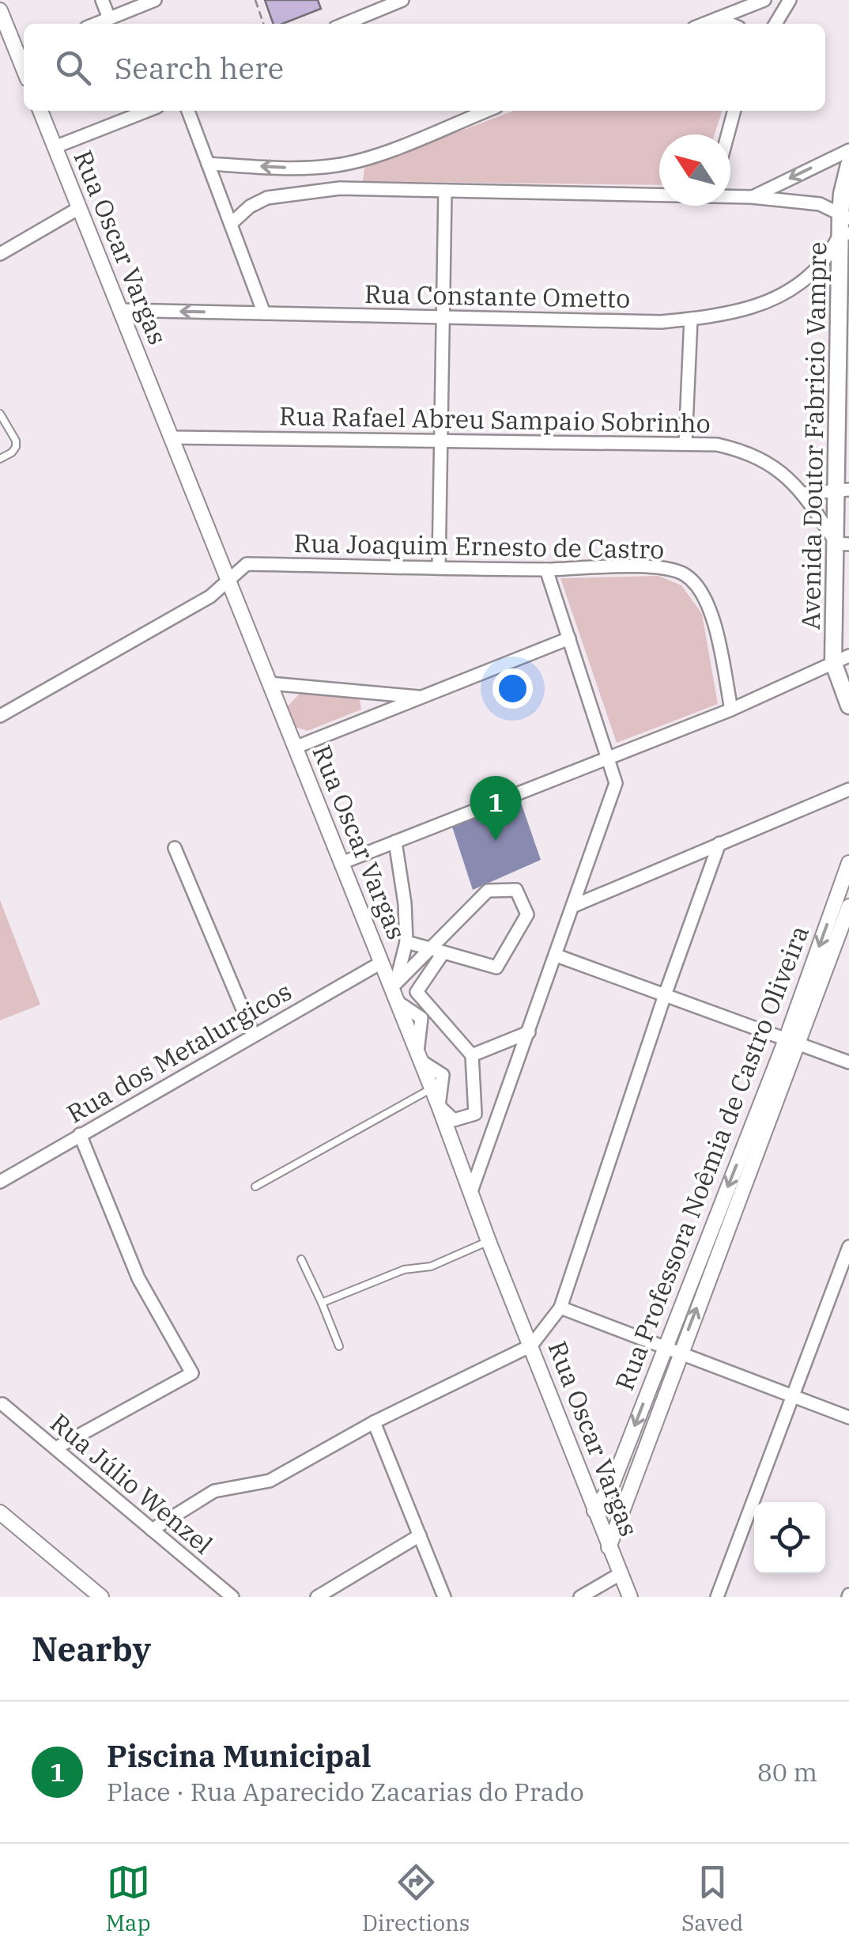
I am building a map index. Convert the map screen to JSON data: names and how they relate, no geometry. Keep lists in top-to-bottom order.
{
  "streets": {
    "main road": ["Avenida Doutor Fabricio Vampre"],
    "street": [
      "Rua Oscar Vargas",
      "Rua Constante Ometto",
      "Rua Rafael Abreu Sampaio Sobrinho",
      "Rua Joaquim Ernesto de Castro",
      "Rua dos Metalurgicos",
      "Rua Professora Noêmia de Castro Oliveira",
      "Rua Júlio Wenzel"
    ]
  },
  "crossings": [
    ["Rua Oscar Vargas", "Rua Constante Ometto"],
    ["Rua Oscar Vargas", "Rua Rafael Abreu Sampaio Sobrinho"],
    ["Rua Oscar Vargas", "Rua Joaquim Ernesto de Castro"],
    ["Rua Oscar Vargas", "Rua dos Metalurgicos"],
    ["Rua Oscar Vargas", "Rua Professora Noêmia de Castro Oliveira"],
    ["Rua Constante Ometto", "Avenida Doutor Fabricio Vampre"],
    ["Rua Rafael Abreu Sampaio Sobrinho", "Avenida Doutor Fabricio Vampre"]
  ],
  "north": "top left",
  "page": {
    "search": "Search here",
    "pins": "1",
    "heading": "Nearby",
    "list": [
      {
        "mark": "1",
        "name": "Piscina Municipal",
        "note": "Place · Rua Aparecido Zacarias do Prado",
        "value": "80 m"
      }
    ],
    "nav": ["Map", "Directions", "Saved"]
  }
}
